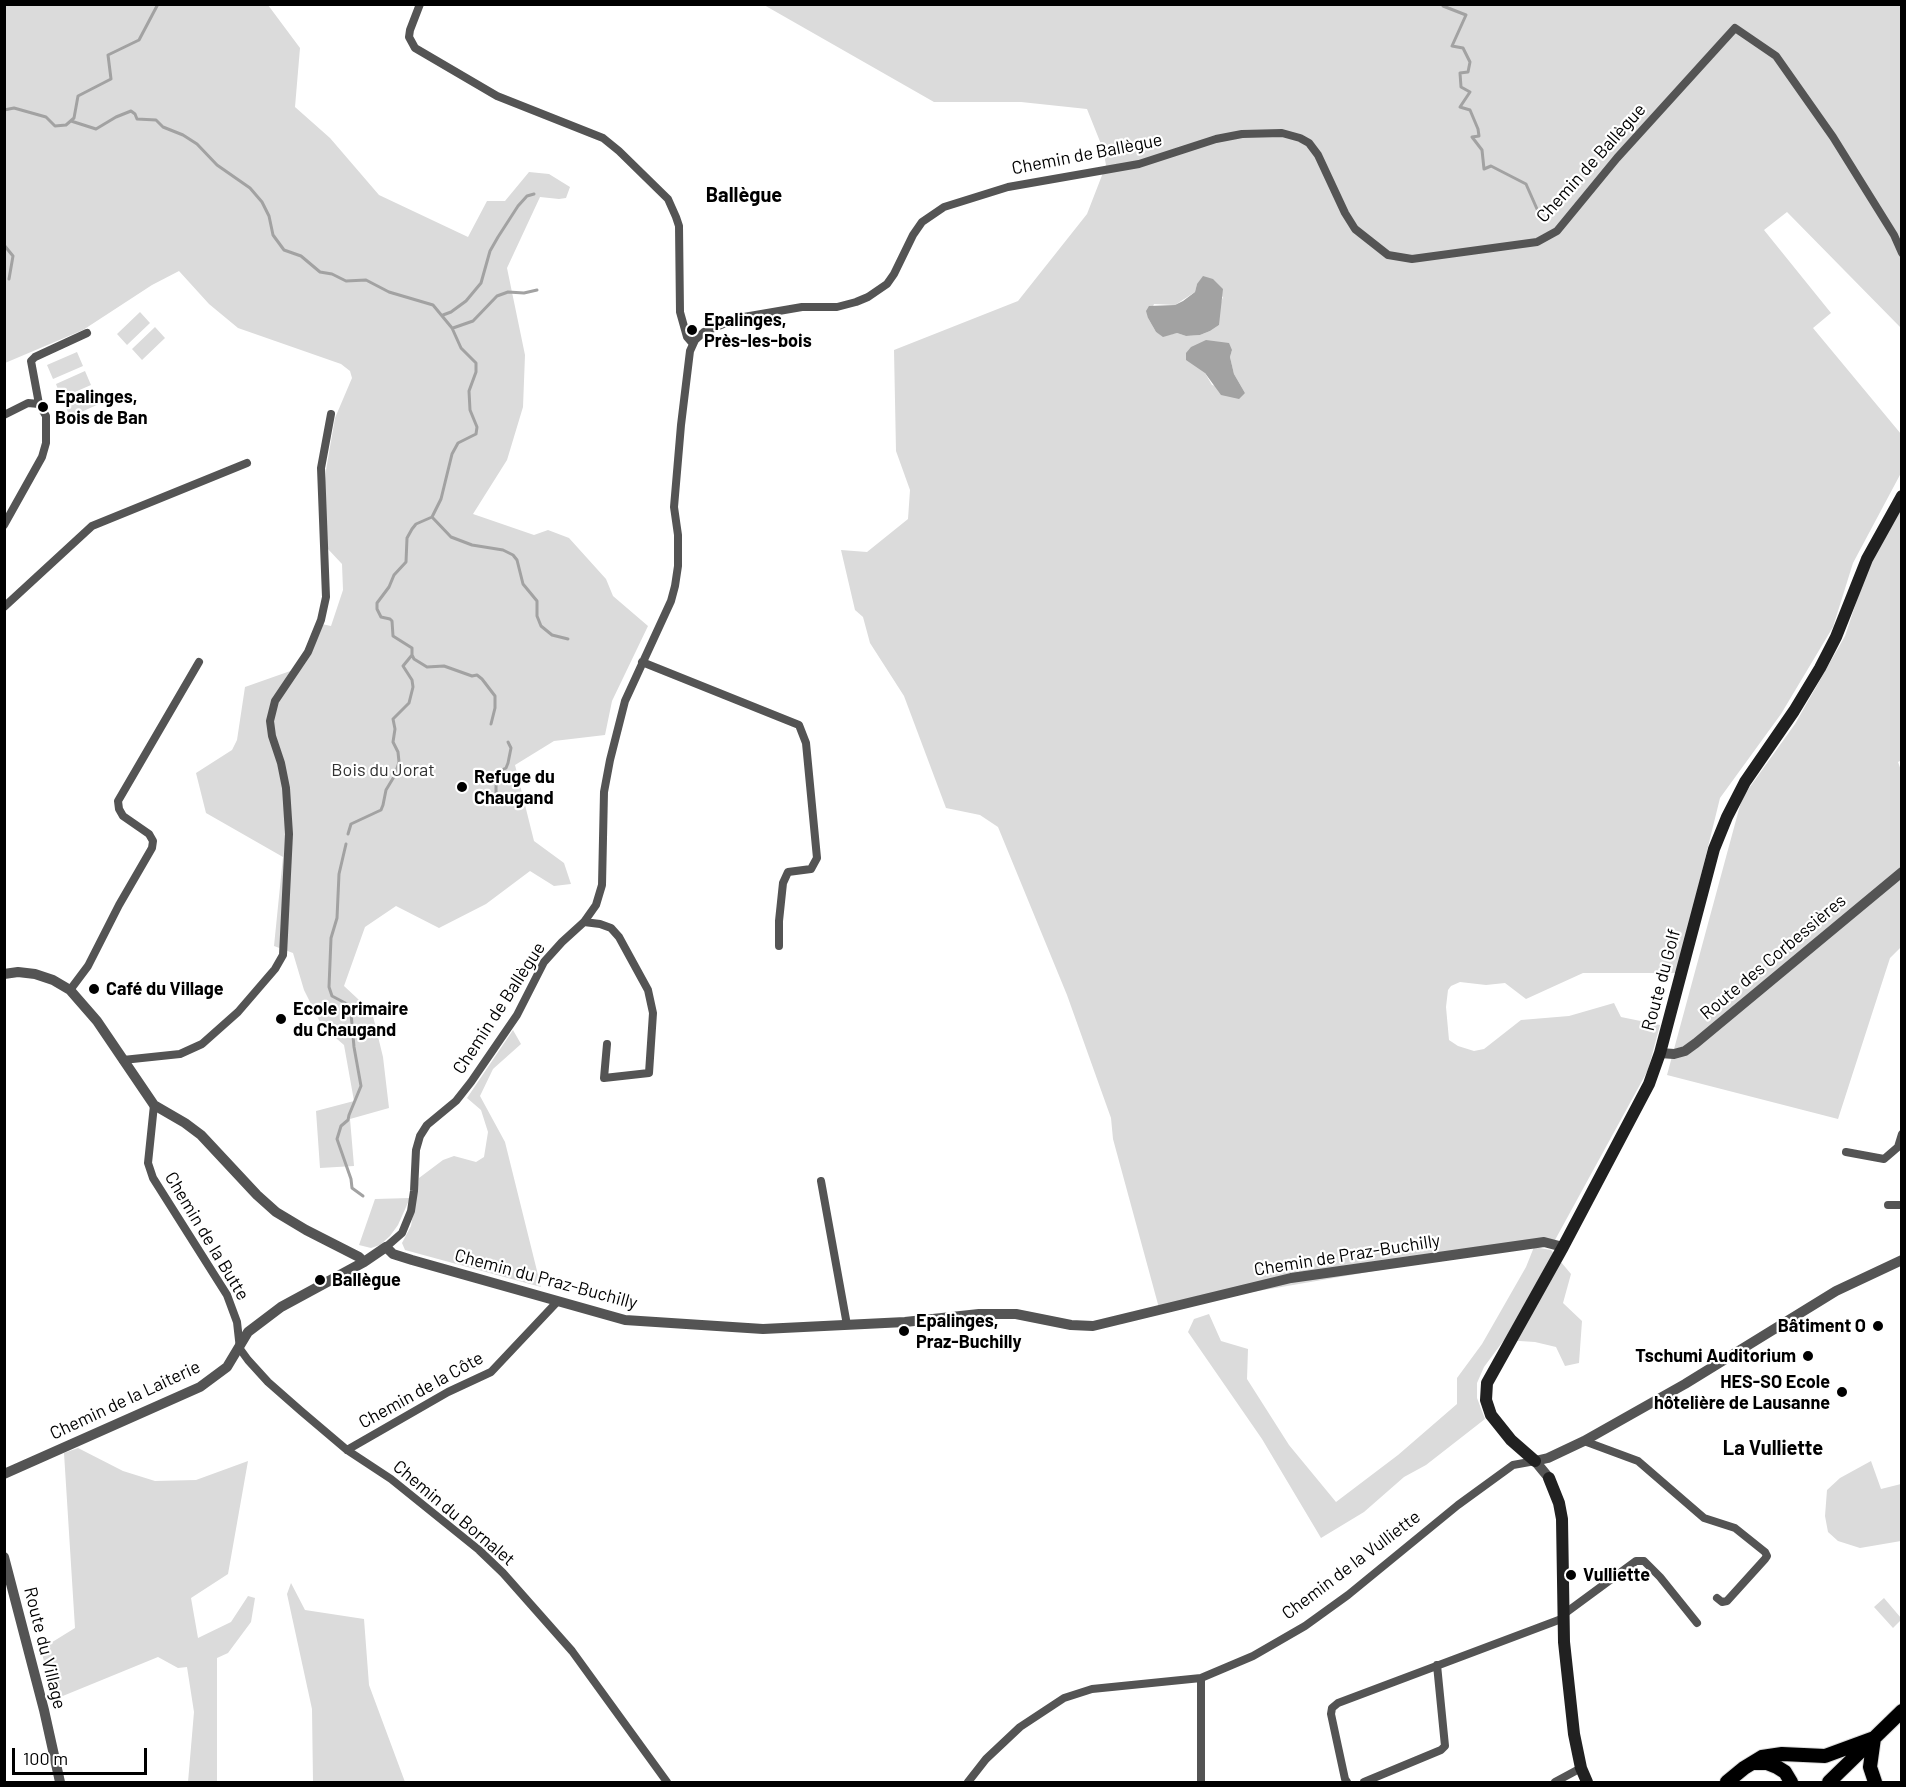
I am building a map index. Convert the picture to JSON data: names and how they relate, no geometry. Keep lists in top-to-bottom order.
{
  "streets": {
    "main road": ["Route du Golf"],
    "street": [
      "Chemin de Ballègue",
      "Route des Corbessières",
      "Chemin de la Butte",
      "Chemin de Praz-Buchilly",
      "Chemin du Praz-Buchilly",
      "Chemin de la Côte",
      "Chemin de la Laiterie",
      "Chemin du Bornalet",
      "Chemin de la Vulliette",
      "Route du Village"
    ]
  },
  "crossings": [
    ["Chemin de Ballègue", "Chemin du Praz-Buchilly"],
    ["Chemin de Ballègue", "Chemin de la Laiterie"],
    ["Route des Corbessières", "Route du Golf"],
    ["Route du Golf", "Chemin de Praz-Buchilly"],
    ["Route du Golf", "Chemin de la Vulliette"],
    ["Chemin de la Butte", "Chemin de la Laiterie"],
    ["Chemin de la Butte", "Chemin du Bornalet"],
    ["Chemin de Praz-Buchilly", "Chemin du Praz-Buchilly"],
    ["Chemin du Praz-Buchilly", "Chemin de la Côte"],
    ["Chemin de la Côte", "Chemin du Bornalet"],
    ["Chemin de la Laiterie", "Chemin du Bornalet"]
  ],
  "districts": ["Ballègue", "La Vulliette"],
  "parks": ["Bois du Jorat"],
  "places": [
    "Epalinges, Près-les-bois",
    "Epalinges, Bois de Ban",
    "Refuge du Chaugand",
    "Café du Village",
    "Ecole primaire du Chaugand",
    "Ballègue",
    "Bâtiment O",
    "Epalinges, Praz-Buchilly",
    "Tschumi Auditorium",
    "HES-SO Ecole hôtelière de Lausanne",
    "Vulliette"
  ],
  "scale_bar": "100 m"
}
